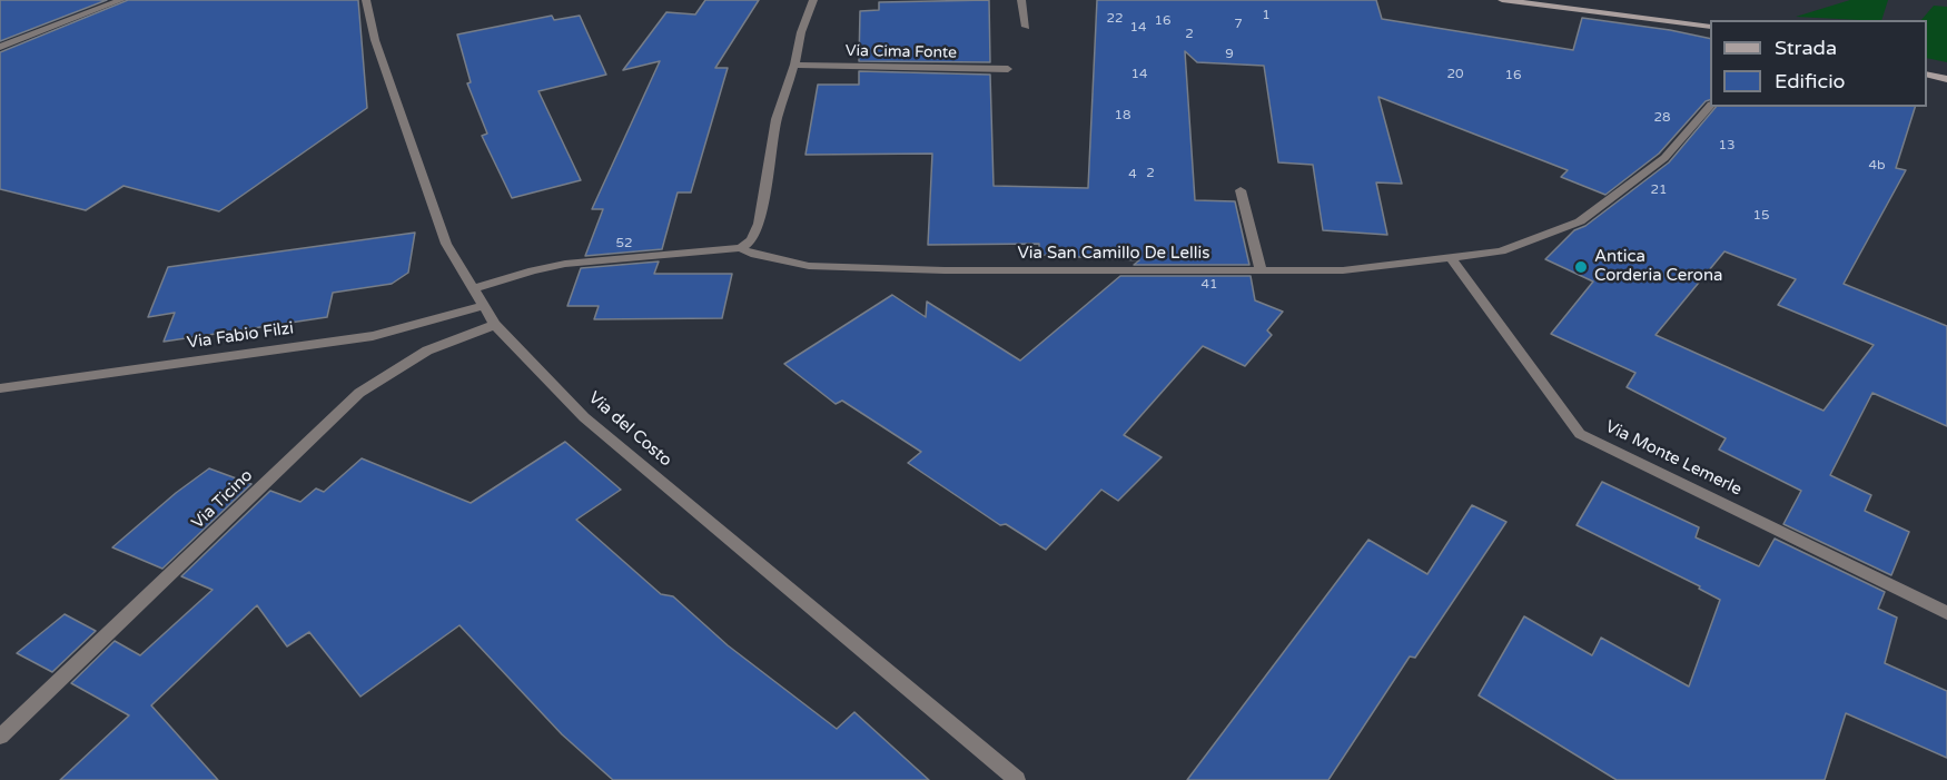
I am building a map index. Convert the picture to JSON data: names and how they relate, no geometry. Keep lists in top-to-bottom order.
{
  "streets": {
    "street": [
      "Via Cima Fonte",
      "Via San Camillo De Lellis",
      "Via Fabio Filzi",
      "Via del Costo",
      "Via Monte Lemerle",
      "Via Ticino"
    ]
  },
  "crossings": [
    ["Via San Camillo De Lellis", "Via del Costo"],
    ["Via San Camillo De Lellis", "Via Monte Lemerle"],
    ["Via Fabio Filzi", "Via del Costo"],
    ["Via del Costo", "Via Ticino"]
  ],
  "places": ["Antica Corderia Cerona"],
  "house_numbers": [
    "1",
    "22",
    "16",
    "7",
    "14",
    "2",
    "9",
    "14",
    "20",
    "16",
    "18",
    "28",
    "13",
    "4b",
    "2",
    "4",
    "21",
    "15",
    "52",
    "41"
  ],
  "legend": ["Strada", "Edificio"]
}
